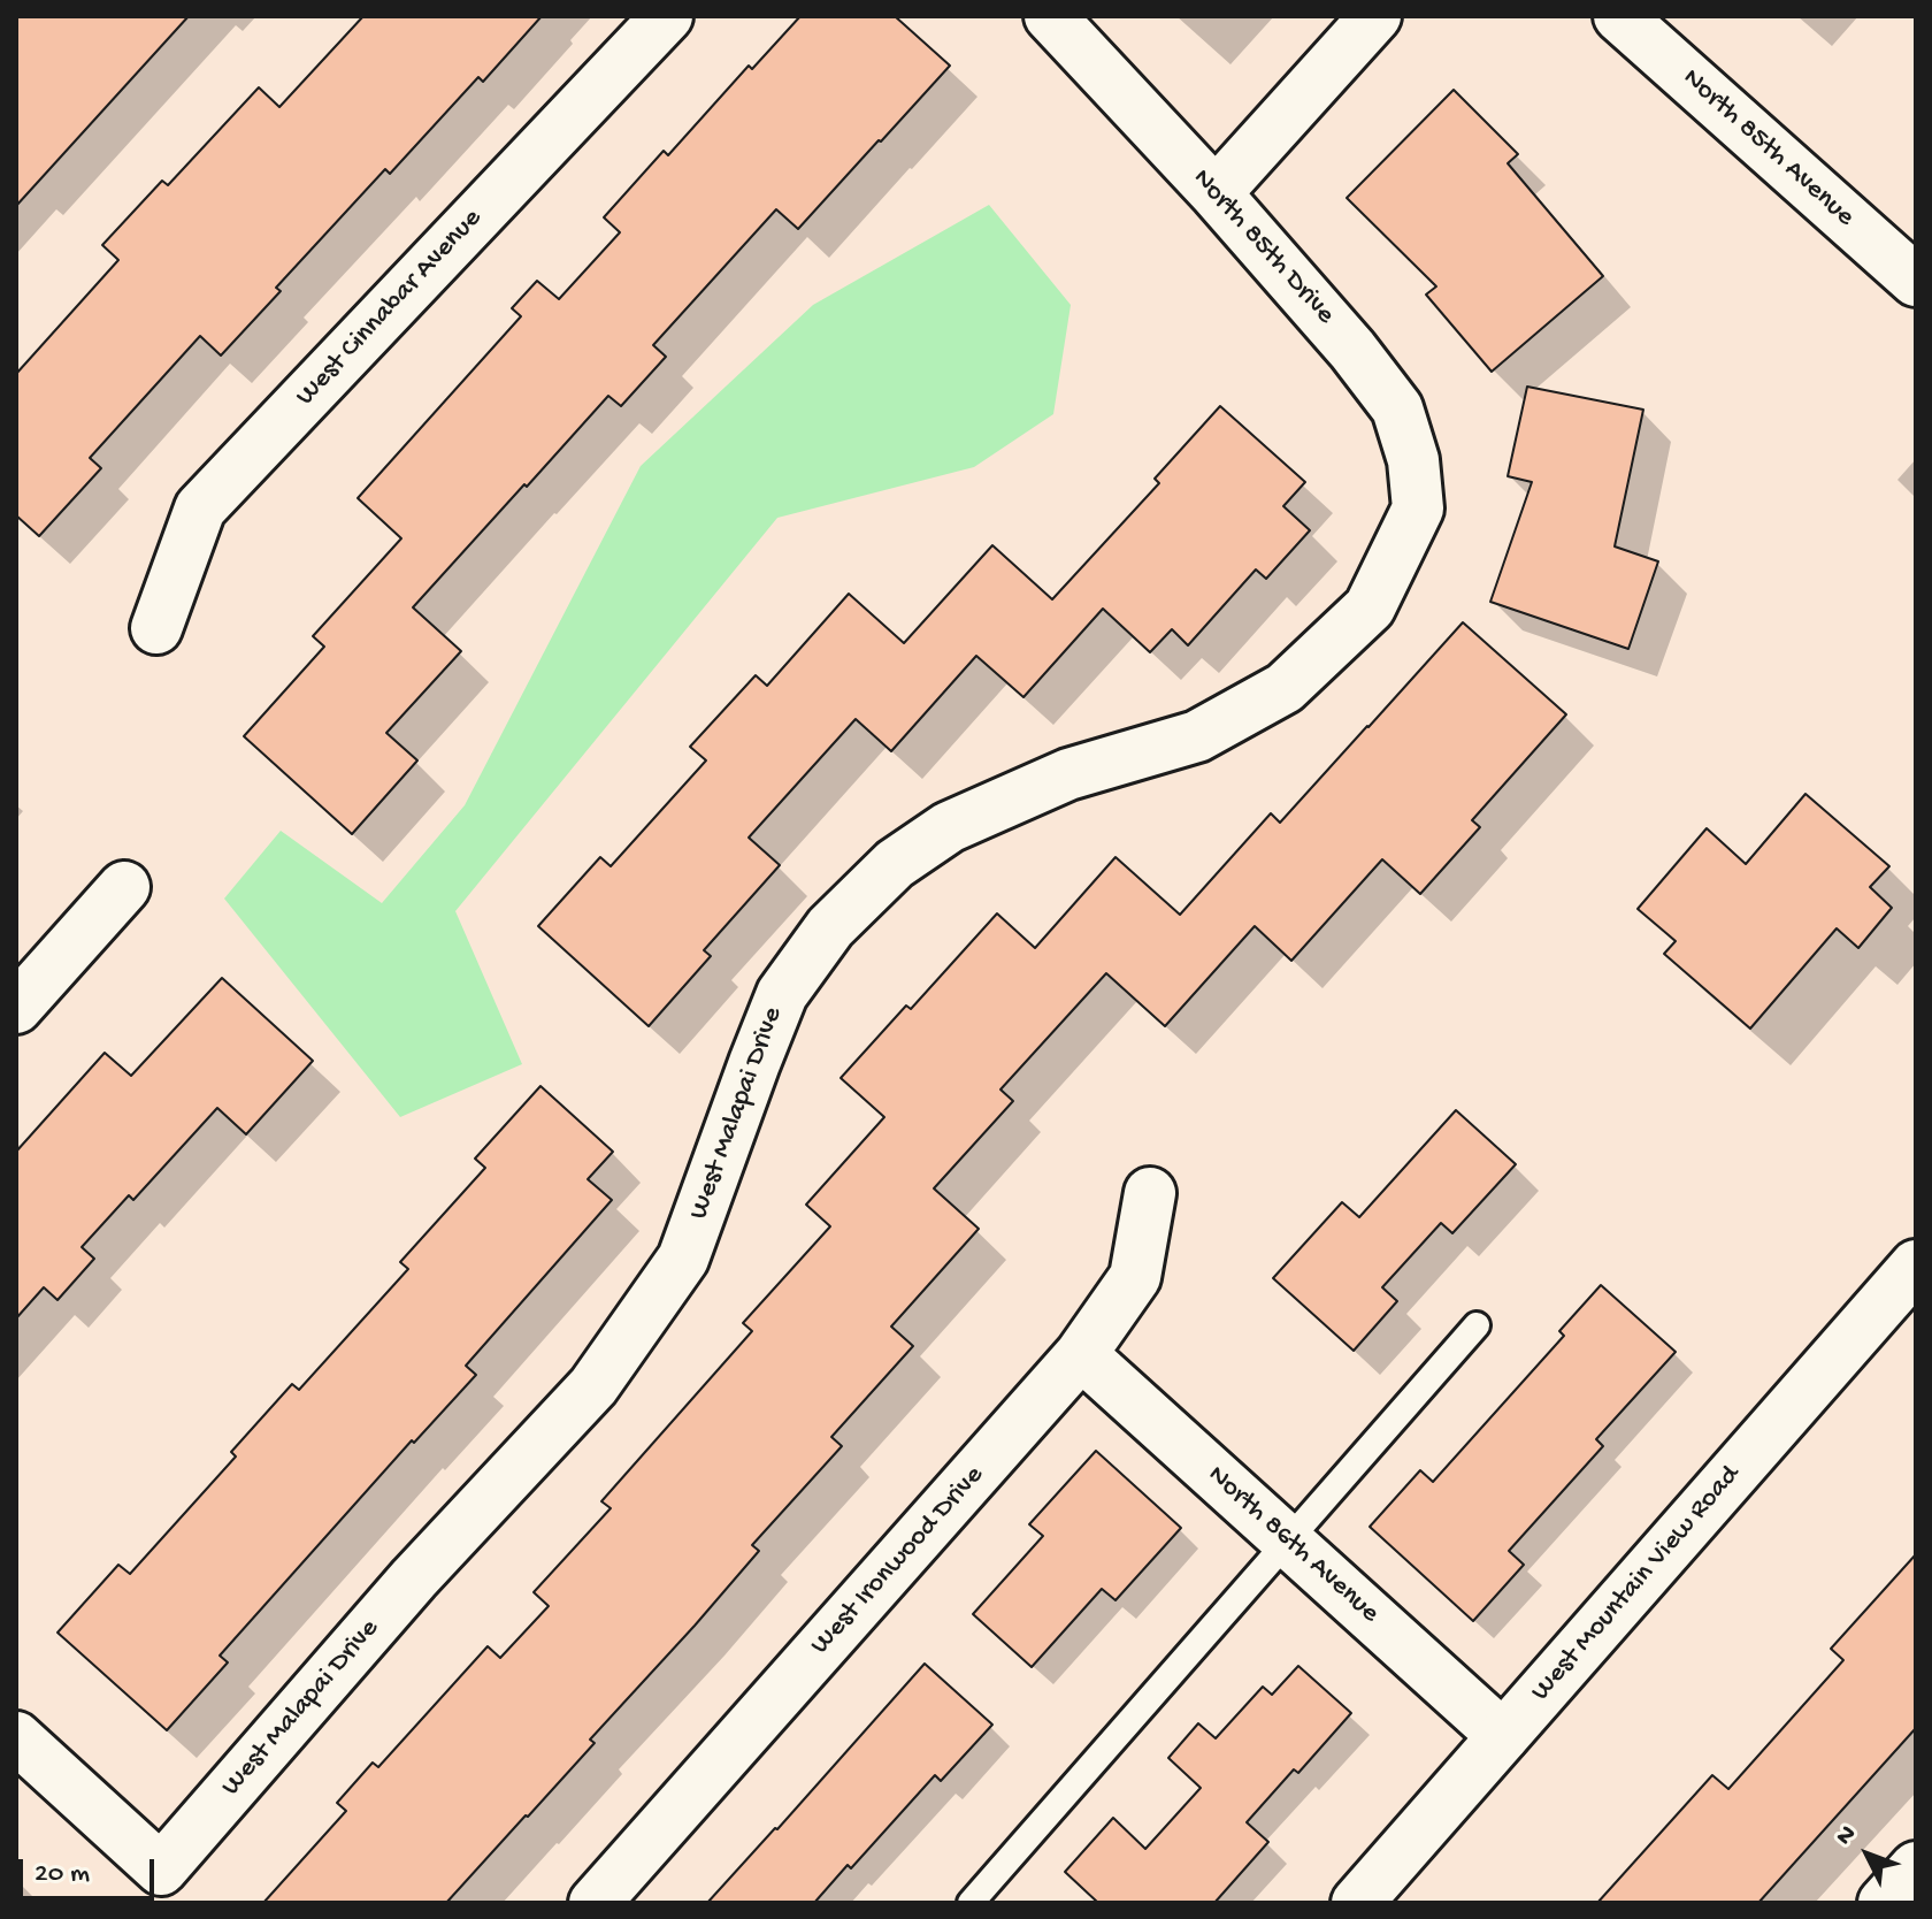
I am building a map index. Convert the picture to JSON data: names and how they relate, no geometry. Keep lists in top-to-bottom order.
{
  "streets": {
    "street": [
      "North 85th Avenue",
      "North 85th Drive",
      "West Cinnabar Avenue",
      "West Malapai Drive",
      "North 86th Avenue",
      "West Ironwood Drive",
      "West Mountain View Road"
    ]
  },
  "crossings": [
    ["North 85th Drive", "West Malapai Drive"],
    ["North 86th Avenue", "West Ironwood Drive"],
    ["North 86th Avenue", "West Mountain View Road"]
  ],
  "scale_bar": "20 m",
  "north": "top left"
}
